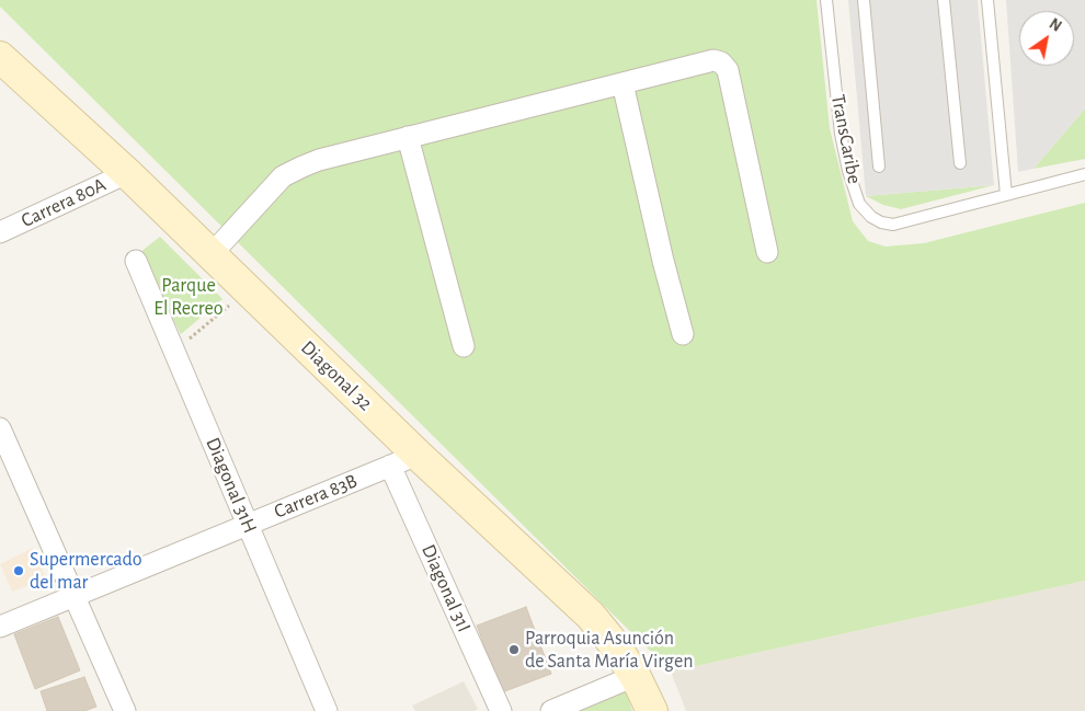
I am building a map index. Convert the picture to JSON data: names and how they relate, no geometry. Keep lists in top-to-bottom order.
{
  "streets": {
    "street": [
      "Carrera 80A",
      "Diagonal 32",
      "Diagonal 31H",
      "Carrera 83B",
      "Diagonal 31I"
    ],
    "lane": ["TransCaribe"]
  },
  "crossings": [
    ["Carrera 80A", "Diagonal 32"],
    ["Diagonal 32", "Carrera 83B"],
    ["Diagonal 31H", "Carrera 83B"],
    ["Carrera 83B", "Diagonal 31I"]
  ],
  "parks": ["Parque El Recreo"],
  "places": ["Supermercado del mar", "Parroquia Asunción de Santa María Virgen"],
  "north": "top right"
}
